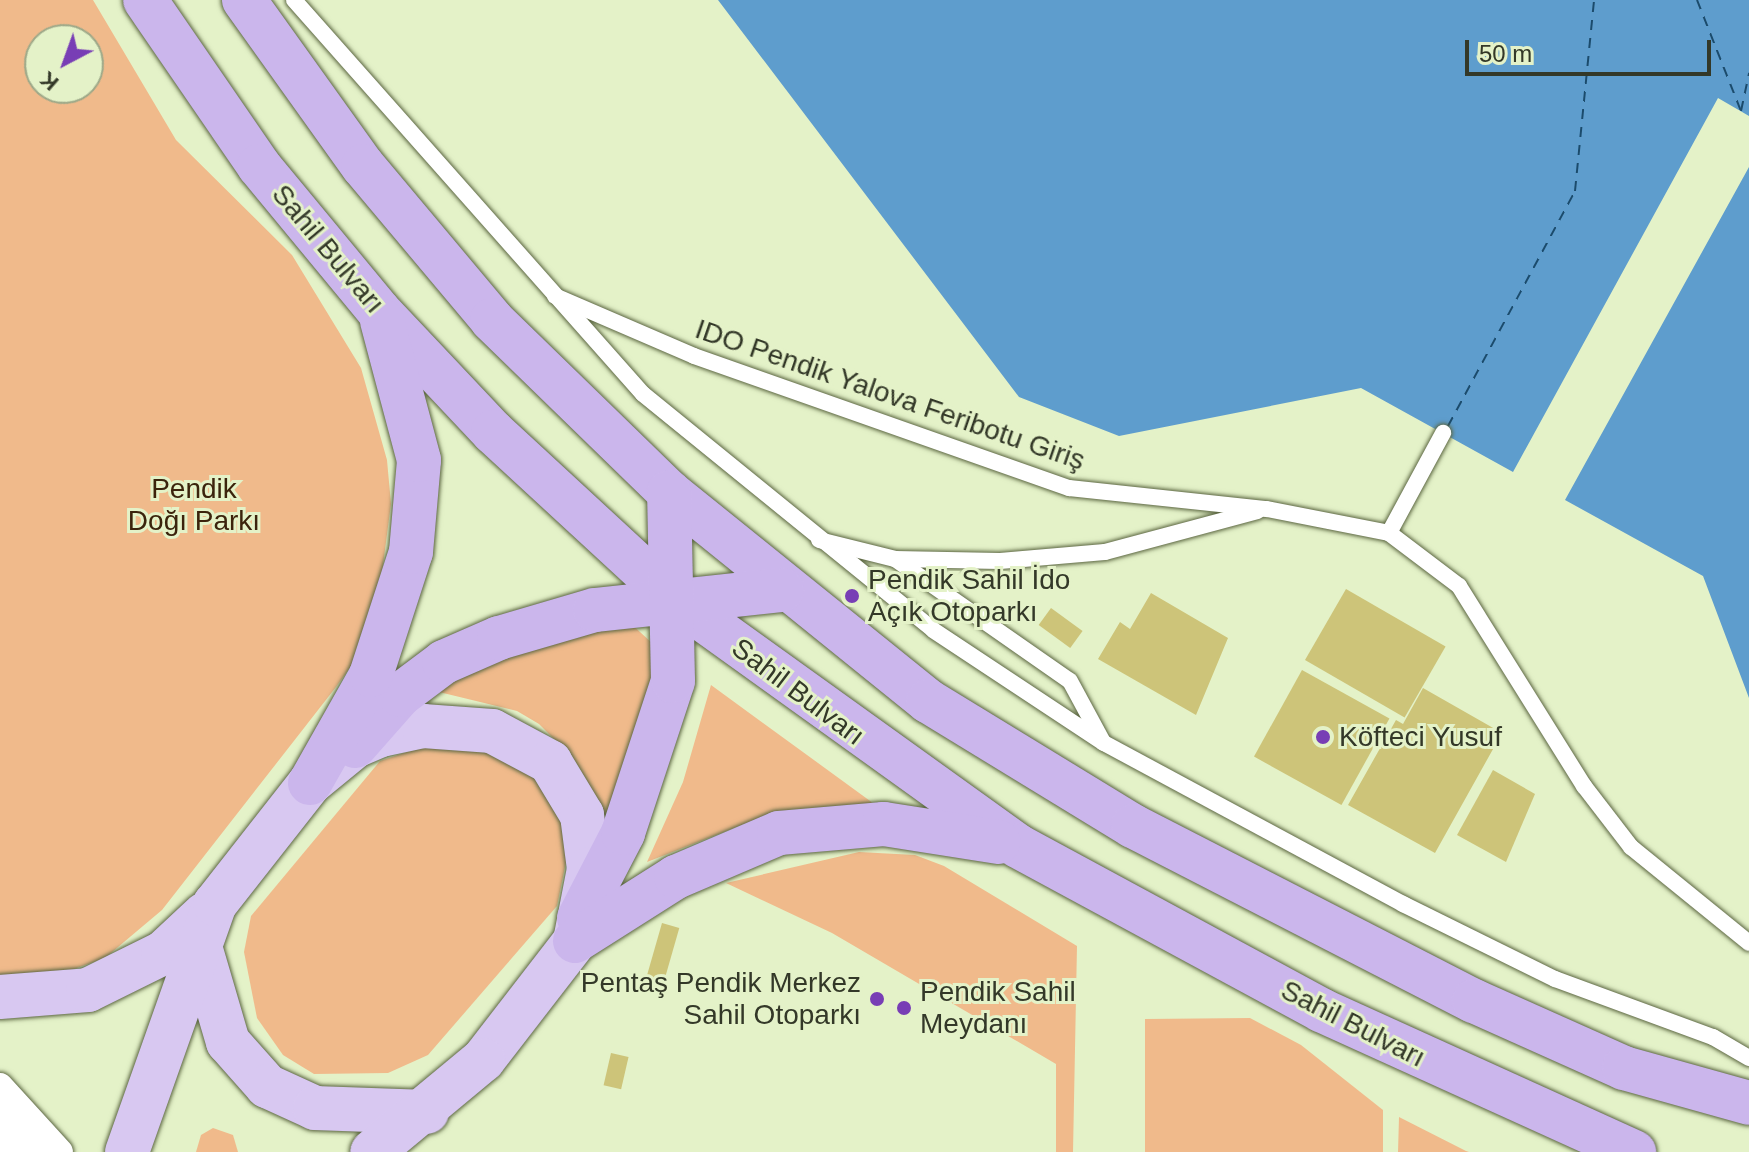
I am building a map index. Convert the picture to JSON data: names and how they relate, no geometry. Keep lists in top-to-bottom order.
{
  "streets": {
    "highway": ["Sahil Bulvarı"],
    "lane": ["IDO Pendik Yalova Feribotu Giriş"]
  },
  "parks": ["Pendik Doğı Parkı"],
  "places": [
    "Pendik Sahil İdo Açık Otoparkı",
    "Köfteci Yusuf",
    "Pentaş Pendik Merkez Sahil Otoparkı",
    "Pendik Sahil Meydanı"
  ],
  "scale_bar": "50 m",
  "north": "bottom left"
}
